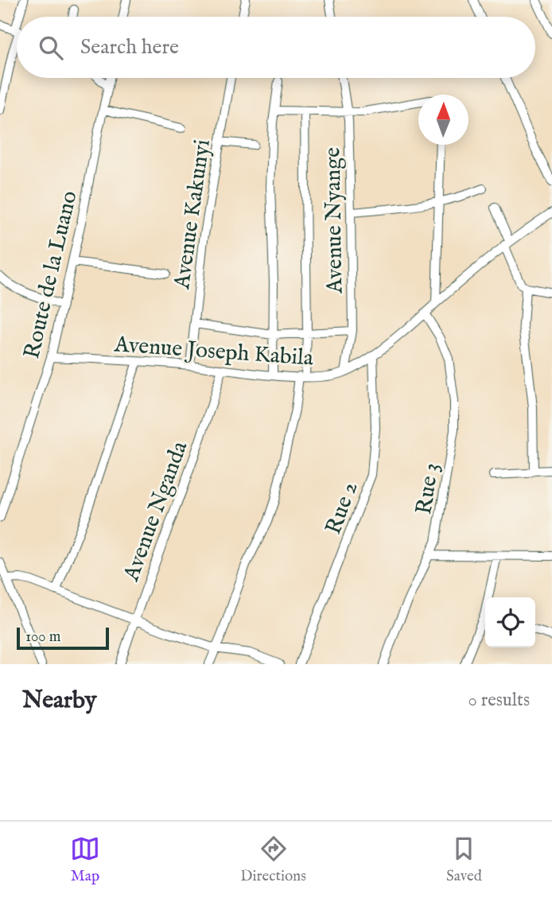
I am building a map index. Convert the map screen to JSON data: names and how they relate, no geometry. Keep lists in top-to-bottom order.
{
  "streets": {
    "street": [
      "Avenue Kakunyi",
      "Avenue Nyange",
      "Route de la Luano",
      "Avenue Joseph Kabila",
      "Rue 3",
      "Rue 2",
      "Avenue Nganda"
    ]
  },
  "crossings": [
    ["Avenue Kakunyi", "Avenue Joseph Kabila"],
    ["Avenue Nyange", "Avenue Joseph Kabila"],
    ["Route de la Luano", "Avenue Joseph Kabila"],
    ["Avenue Joseph Kabila", "Rue 3"],
    ["Avenue Joseph Kabila", "Rue 2"],
    ["Avenue Joseph Kabila", "Avenue Nganda"]
  ],
  "scale_bar": "100 m",
  "north": "top",
  "page": {
    "search": "Search here",
    "scale": "100 m",
    "heading": ["Nearby", "0 results"],
    "nav": ["Map", "Directions", "Saved"]
  }
}
